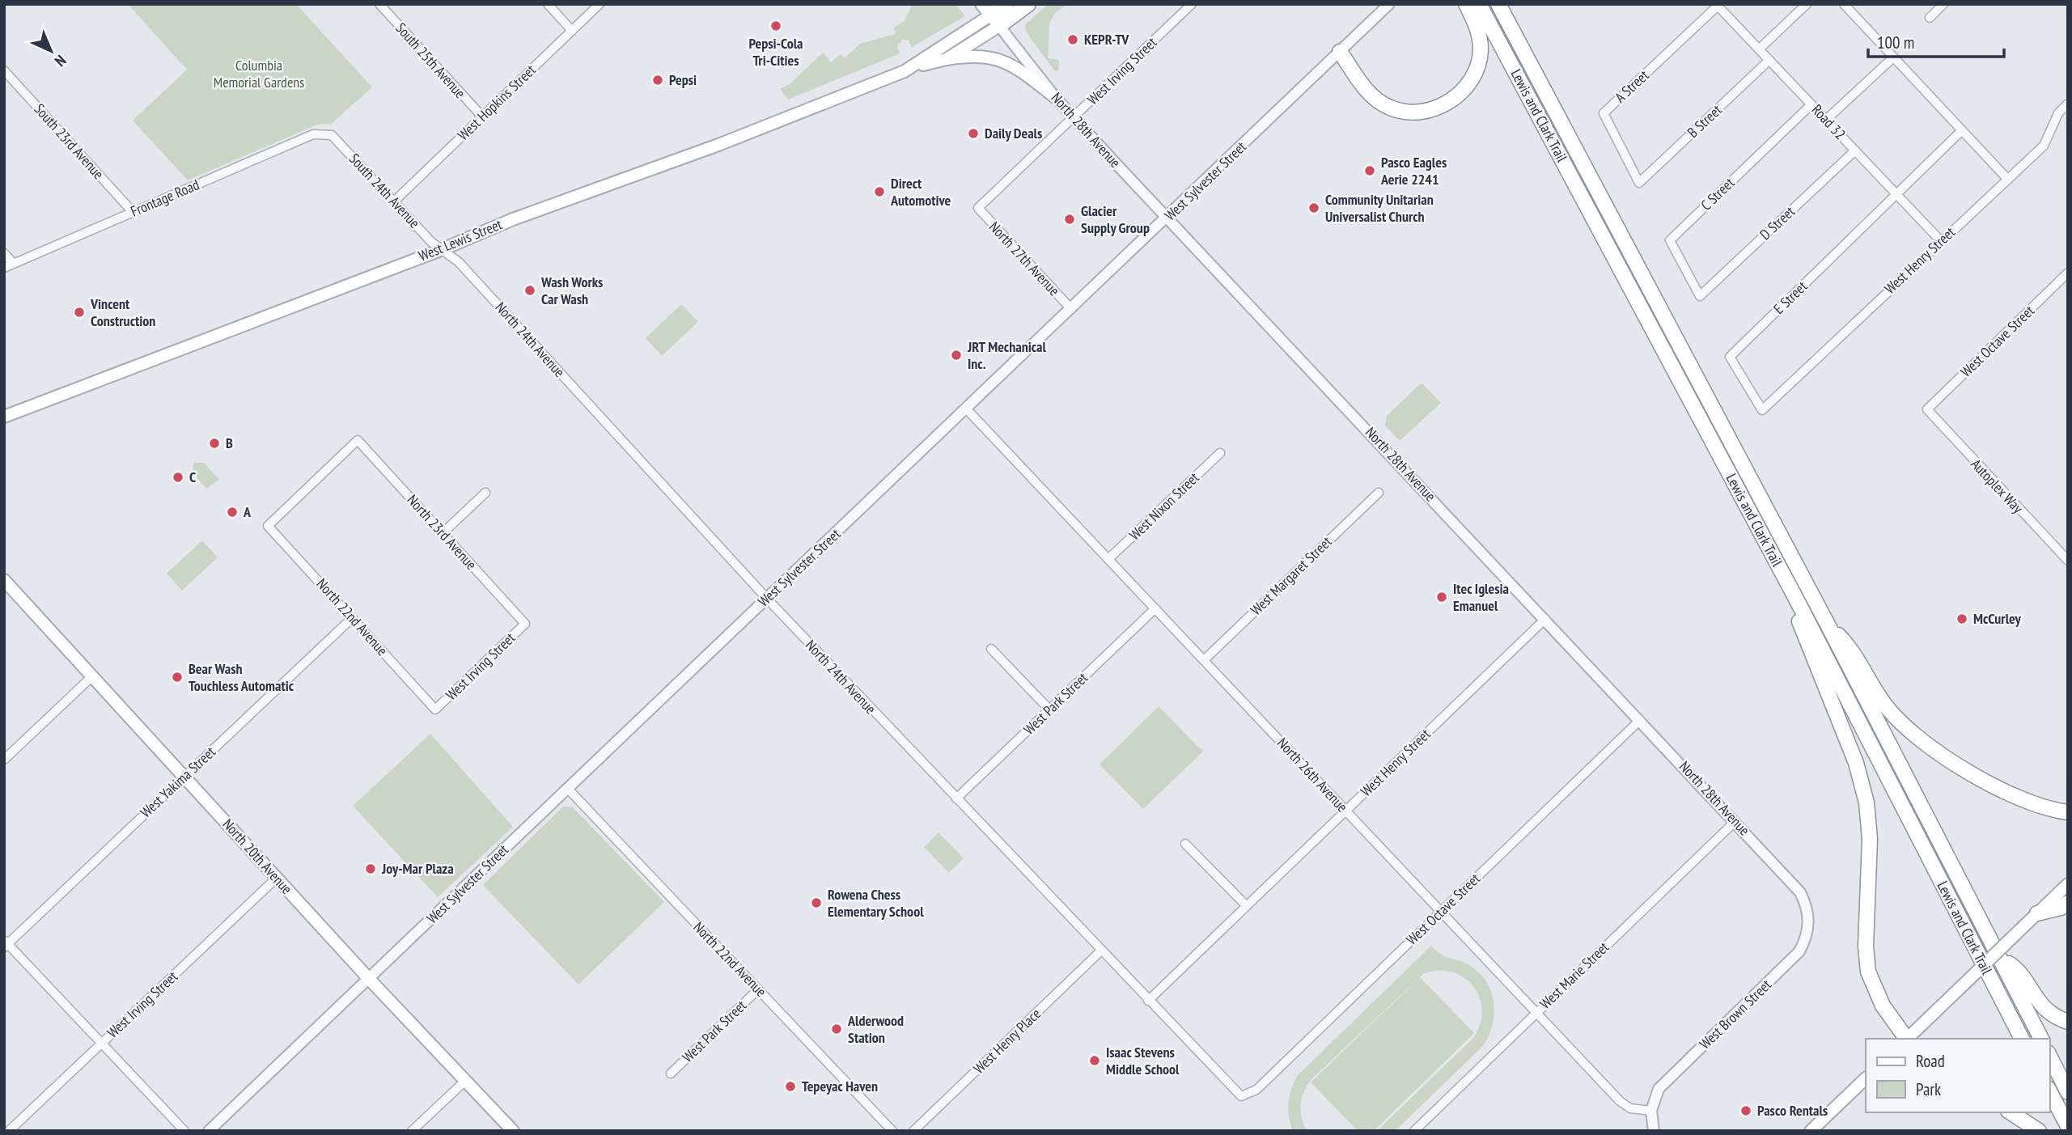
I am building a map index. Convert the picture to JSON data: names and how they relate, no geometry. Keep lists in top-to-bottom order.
{
  "streets": {
    "highway": ["Lewis and Clark Trail"],
    "main road": ["West Lewis Street", "North 20th Avenue"],
    "street": [
      "South 25th Avenue",
      "West Irving Street",
      "A Street",
      "West Hopkins Street",
      "B Street",
      "Road 32",
      "North 28th Avenue",
      "South 23rd Avenue",
      "West Sylvester Street",
      "South 24th Avenue",
      "C Street",
      "Frontage Road",
      "D Street",
      "North 27th Avenue",
      "West Henry Street",
      "E Street",
      "North 24th Avenue",
      "West Octave Street",
      "Autoplex Way",
      "West Nixon Street",
      "North 23rd Avenue",
      "West Margaret Street",
      "North 22nd Avenue",
      "West Park Street",
      "North 26th Avenue",
      "West Yakima Street",
      "West Marie Street",
      "West Brown Street",
      "West Henry Place"
    ]
  },
  "crossings": [
    ["South 25th Avenue", "West Hopkins Street"],
    ["West Irving Street", "North 28th Avenue"],
    ["West Irving Street", "North 27th Avenue"],
    ["West Irving Street", "North 23rd Avenue"],
    ["West Irving Street", "North 22nd Avenue"],
    ["West Irving Street", "North 20th Avenue"],
    ["A Street", "B Street"],
    ["A Street", "Road 32"],
    ["West Hopkins Street", "South 24th Avenue"],
    ["B Street", "Road 32"],
    ["Road 32", "C Street"],
    ["Road 32", "D Street"],
    ["Road 32", "West Henry Street"],
    ["Road 32", "E Street"],
    ["North 28th Avenue", "West Sylvester Street"],
    ["North 28th Avenue", "West Lewis Street"],
    ["North 28th Avenue", "West Henry Street"],
    ["North 28th Avenue", "West Octave Street"],
    ["North 28th Avenue", "West Marie Street"],
    ["North 28th Avenue", "West Brown Street"],
    ["South 23rd Avenue", "Frontage Road"],
    ["West Sylvester Street", "North 27th Avenue"],
    ["West Sylvester Street", "North 24th Avenue"],
    ["West Sylvester Street", "North 22nd Avenue"],
    ["West Sylvester Street", "North 26th Avenue"],
    ["West Sylvester Street", "North 20th Avenue"],
    ["South 24th Avenue", "Frontage Road"],
    ["South 24th Avenue", "West Lewis Street"],
    ["South 24th Avenue", "North 24th Avenue"],
    ["C Street", "D Street"],
    ["West Lewis Street", "North 24th Avenue"],
    ["West Henry Street", "E Street"],
    ["West Henry Street", "North 24th Avenue"],
    ["West Henry Street", "North 26th Avenue"],
    ["North 24th Avenue", "West Octave Street"],
    ["North 24th Avenue", "West Park Street"],
    ["North 24th Avenue", "West Henry Place"],
    ["West Octave Street", "Autoplex Way"],
    ["West Octave Street", "North 26th Avenue"],
    ["West Nixon Street", "North 26th Avenue"],
    ["North 23rd Avenue", "North 22nd Avenue"],
    ["West Margaret Street", "North 26th Avenue"],
    ["North 22nd Avenue", "West Park Street"],
    ["North 22nd Avenue", "West Yakima Street"],
    ["West Park Street", "North 26th Avenue"],
    ["North 26th Avenue", "West Marie Street"],
    ["North 26th Avenue", "West Brown Street"],
    ["West Yakima Street", "North 20th Avenue"]
  ],
  "parks": ["Columbia Memorial Gardens"],
  "places": [
    "Pepsi-Cola Tri-Cities",
    "KEPR-TV",
    "Pepsi",
    "Daily Deals",
    "Pasco Eagles Aerie 2241",
    "Direct Automotive",
    "Community Unitarian Universalist Church",
    "Glacier Supply Group",
    "Wash Works Car Wash",
    "Vincent Construction",
    "JRT Mechanical Inc.",
    "B",
    "C",
    "A",
    "Itec Iglesia Emanuel",
    "McCurley",
    "Bear Wash Touchless Automatic",
    "Joy-Mar Plaza",
    "Rowena Chess Elementary School",
    "Alderwood Station",
    "Isaac Stevens Middle School",
    "Tepeyac Haven",
    "Pasco Rentals"
  ],
  "legend": ["Road", "Park"],
  "scale_bar": "100 m",
  "north": "bottom right"
}
